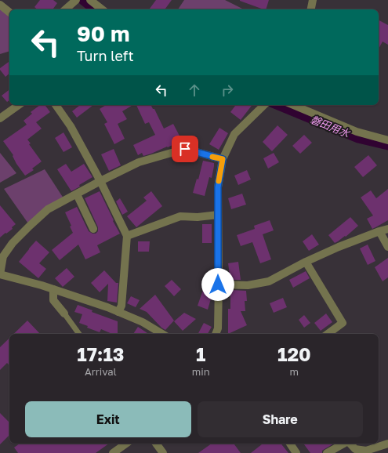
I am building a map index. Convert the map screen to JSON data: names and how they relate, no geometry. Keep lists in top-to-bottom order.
{
  "water": ["磐田用水"],
  "page": {
    "turn": ["90 m", "Turn left"],
    "eta": [
      "17:13",
      "Arrival",
      "1",
      "min",
      "120",
      "m"
    ],
    "buttons": ["Exit", "Share"]
  }
}
